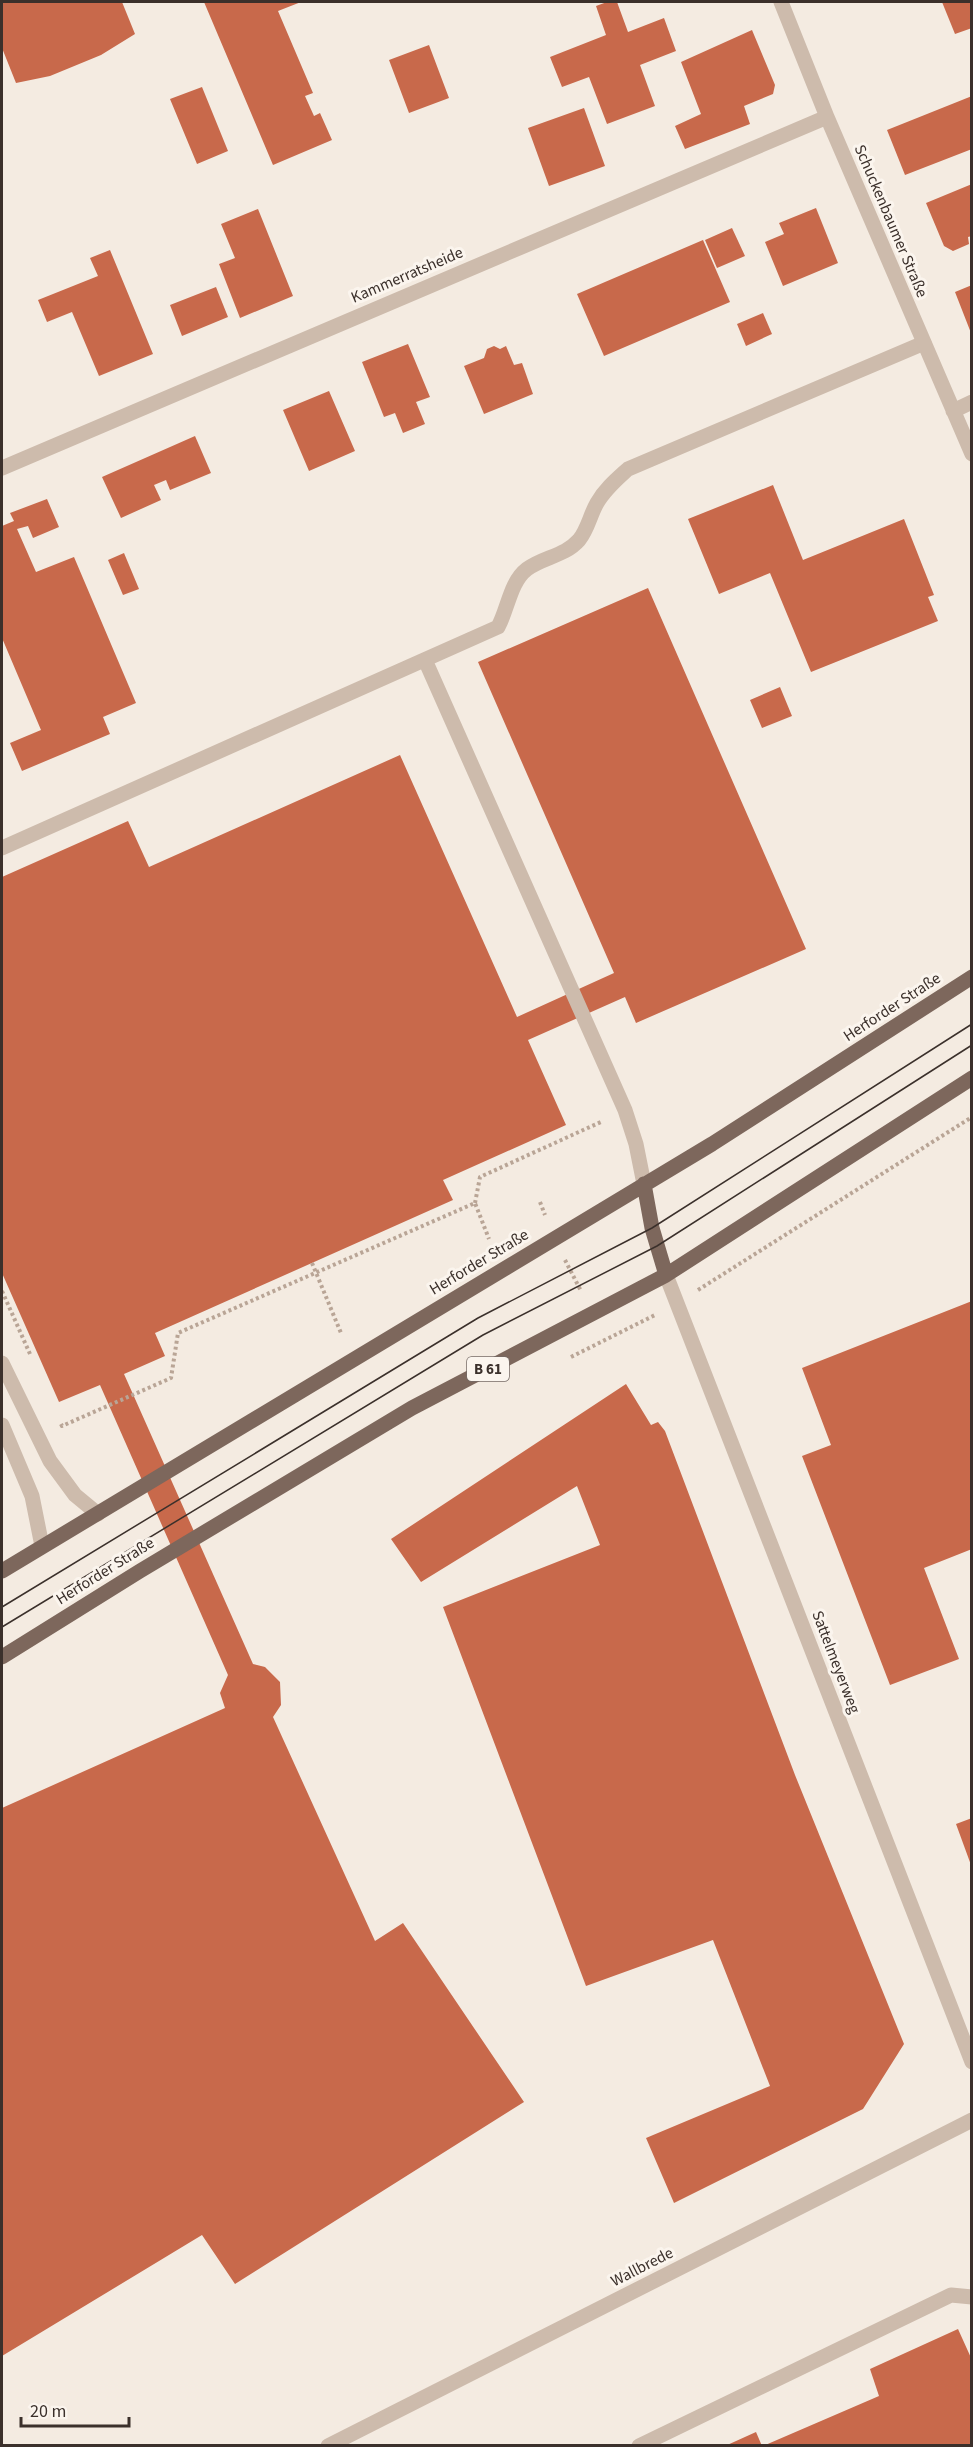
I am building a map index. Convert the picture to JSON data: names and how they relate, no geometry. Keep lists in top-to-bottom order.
{
  "streets": {
    "main road": ["Herforder Straße", "B 61"],
    "street": [
      "Schuckenbaumer Straße",
      "Kammerratsheide",
      "Sattelmeyerweg",
      "Wallbrede"
    ]
  },
  "crossings": [
    ["Schuckenbaumer Straße", "Kammerratsheide"],
    ["Herforder Straße", "Sattelmeyerweg"]
  ],
  "scale_bar": "20 m"
}
